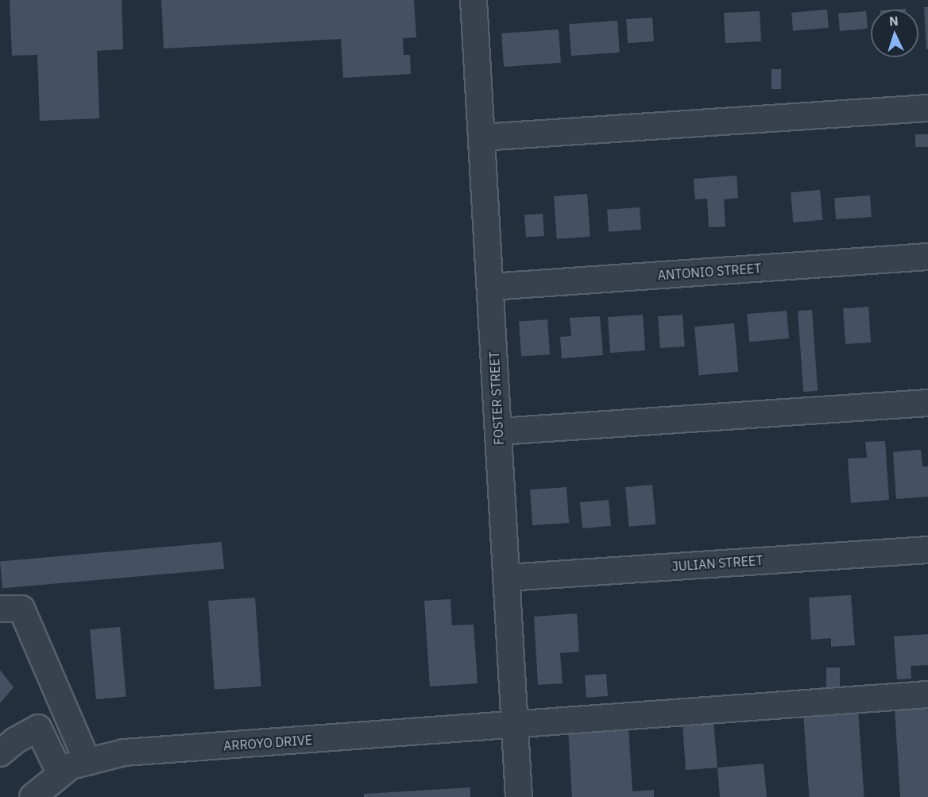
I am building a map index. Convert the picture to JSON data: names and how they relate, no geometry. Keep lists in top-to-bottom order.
{
  "streets": {
    "street": [
      "ANTONIO STREET",
      "FOSTER STREET",
      "JULIAN STREET",
      "ARROYO DRIVE"
    ]
  },
  "crossings": [
    ["ANTONIO STREET", "FOSTER STREET"],
    ["FOSTER STREET", "JULIAN STREET"],
    ["FOSTER STREET", "ARROYO DRIVE"]
  ],
  "north": "top"
}
